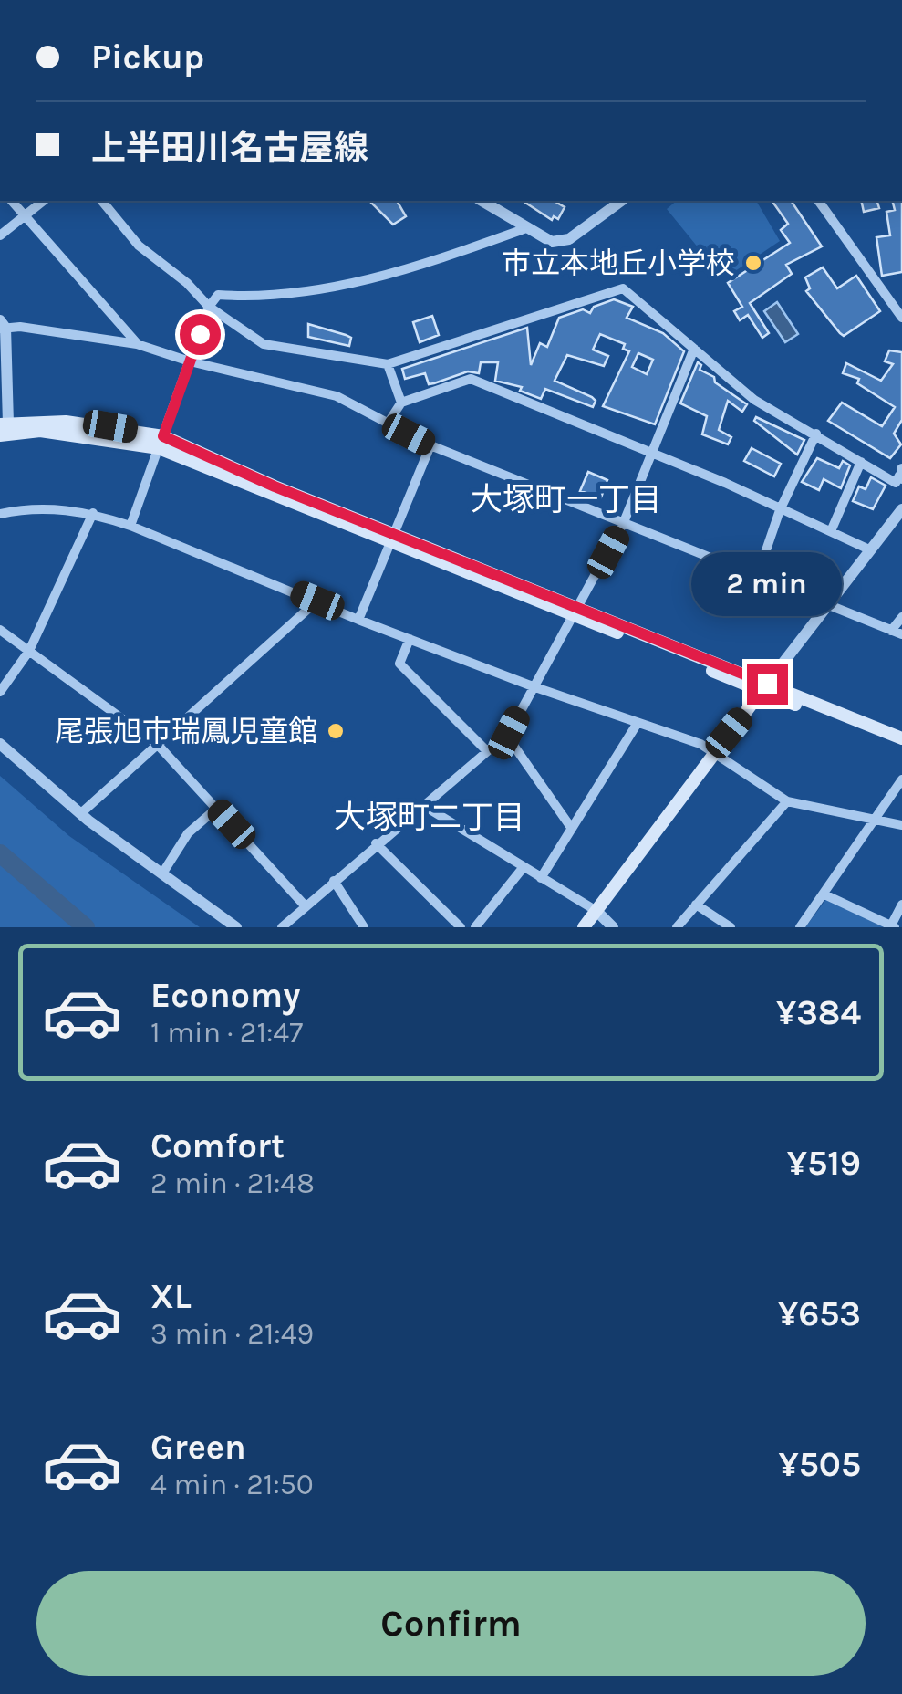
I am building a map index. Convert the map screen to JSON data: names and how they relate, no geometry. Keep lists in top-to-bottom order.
{
  "districts": ["大塚町一丁目", "大塚町二丁目"],
  "places": ["市立本地丘小学校", "尾張旭市瑞鳳児童館"],
  "page": {
    "banner": ["Pickup", "上半田川名古屋線"],
    "bubble": "2 min",
    "list": [
      {
        "name": "Economy",
        "note": "1 min · 21:47",
        "value": "¥384"
      },
      {
        "name": "Comfort",
        "note": "2 min · 21:48",
        "value": "¥519"
      },
      {
        "name": "XL",
        "note": "3 min · 21:49",
        "value": "¥653"
      },
      {
        "name": "Green",
        "note": "4 min · 21:50",
        "value": "¥505"
      }
    ],
    "buttons": "Confirm"
  }
}
